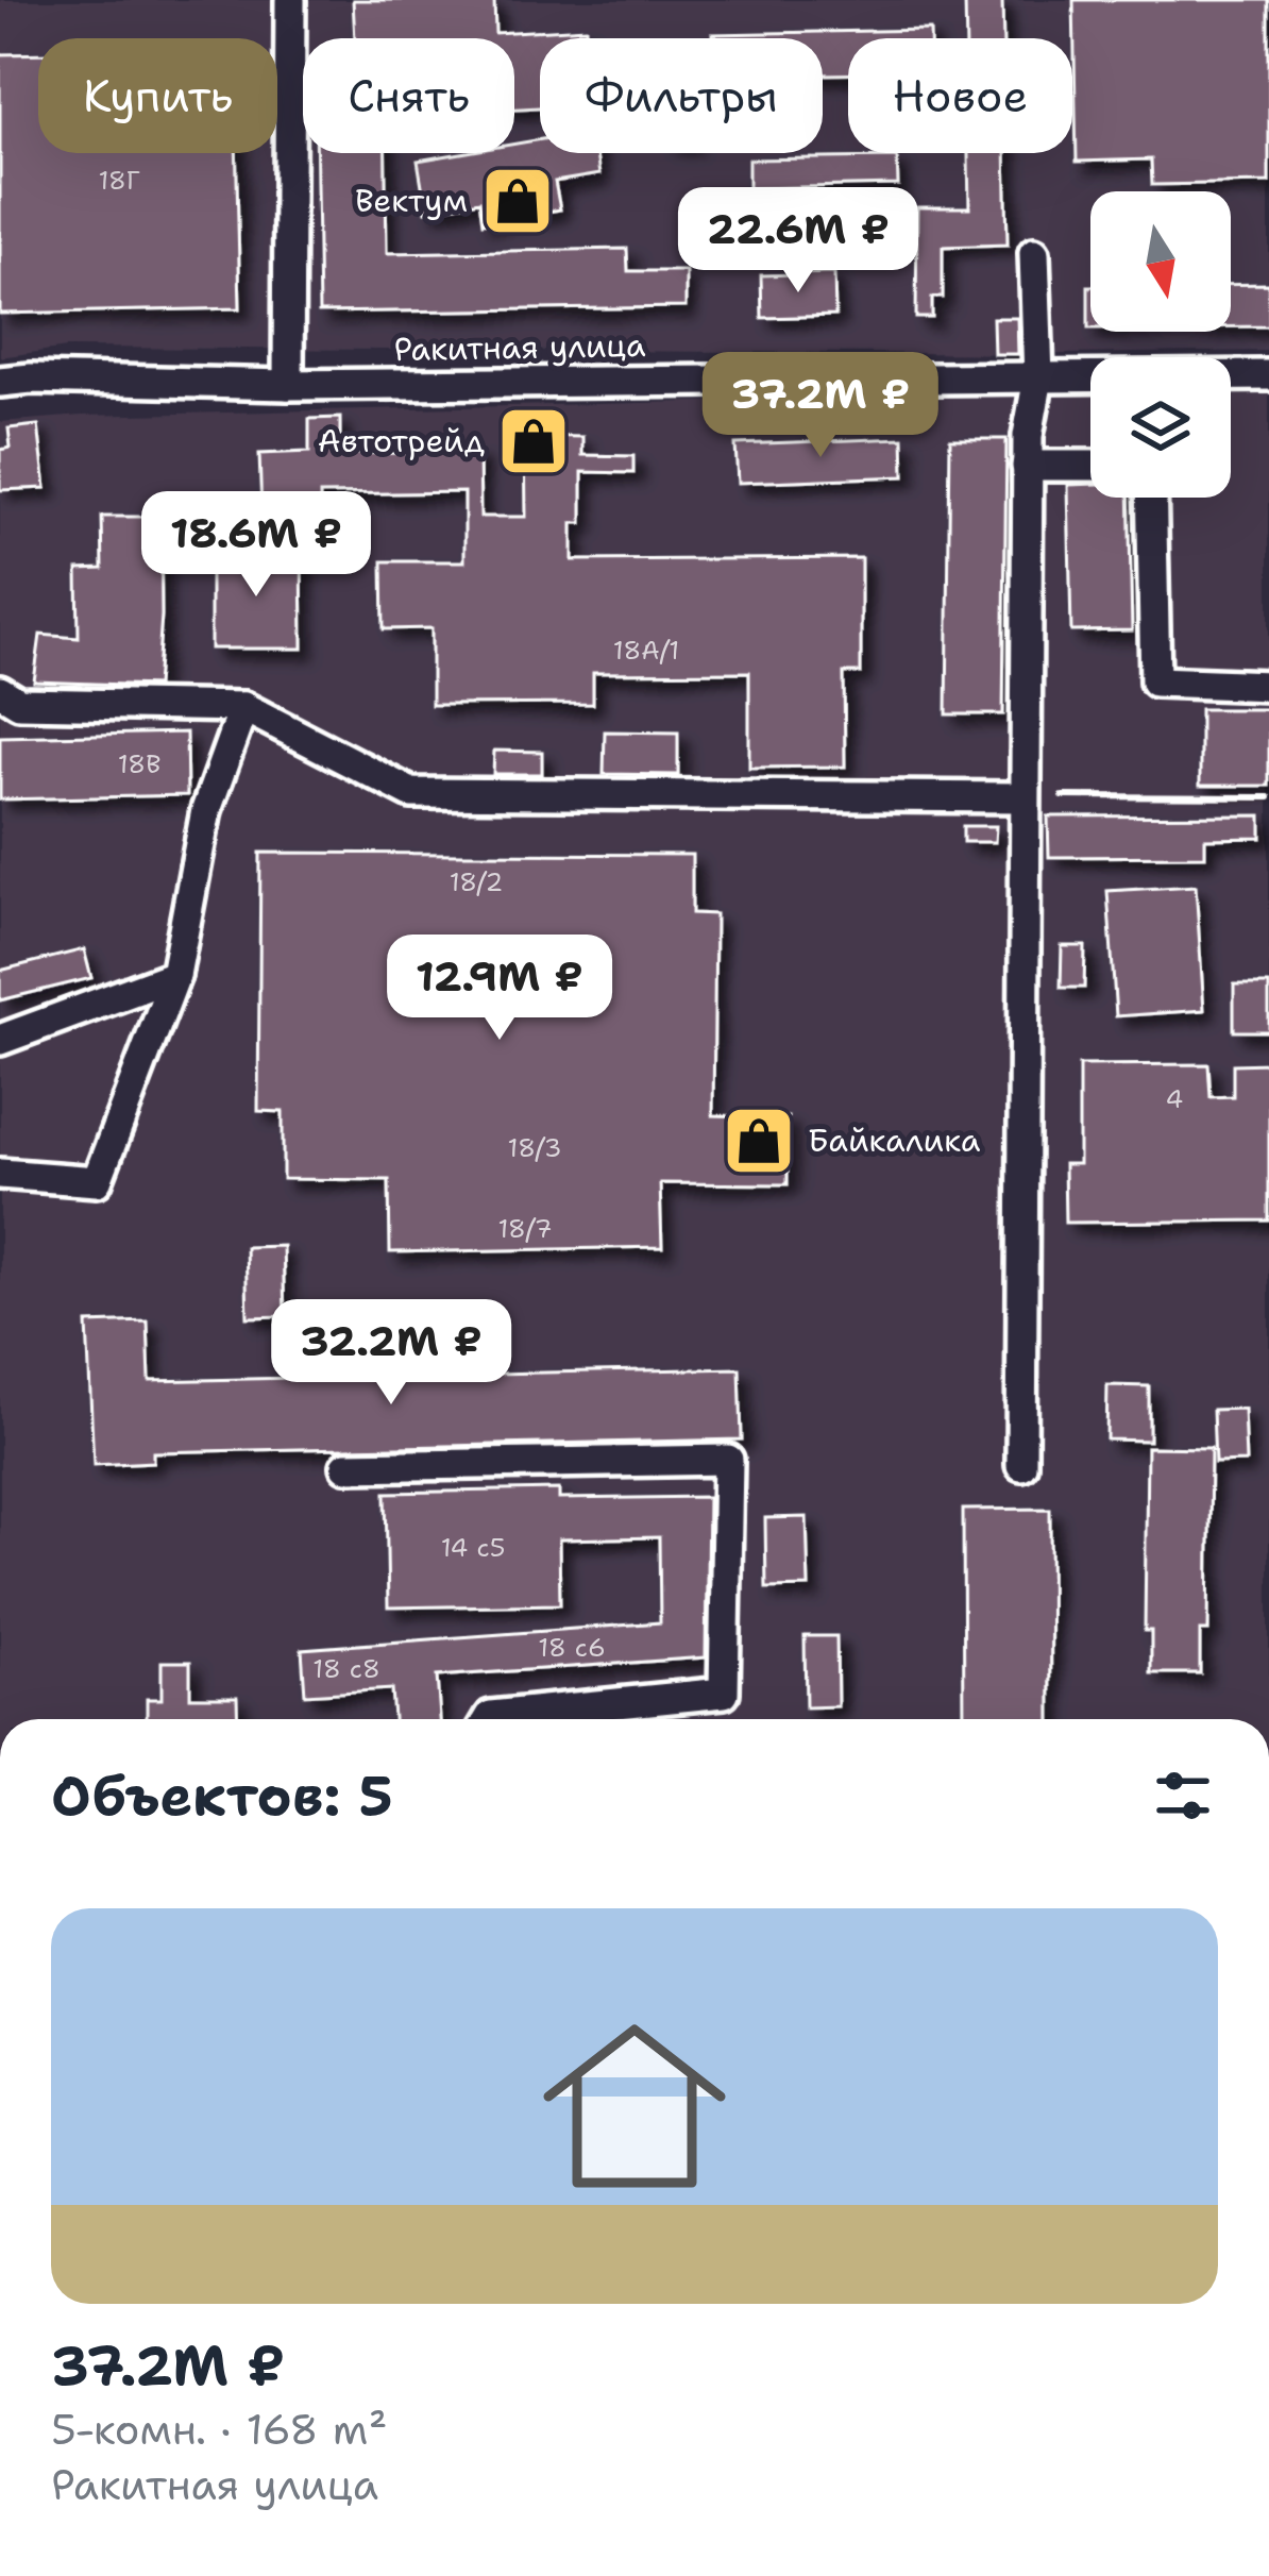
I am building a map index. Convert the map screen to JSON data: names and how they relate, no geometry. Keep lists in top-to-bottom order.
{
  "streets": {
    "street": ["Ракитная улица"]
  },
  "places": {
    "shop": ["Вектум", "Автотрейд", "Байкалика"]
  },
  "house_numbers": [
    "18Г",
    "18А/1",
    "18В",
    "18/2",
    "4",
    "18/3",
    "18/7",
    "14 с5",
    "18 с6",
    "18 с8"
  ],
  "north": "bottom",
  "page": {
    "chip": [
      "Купить",
      "Снять",
      "Фильтры",
      "Новое"
    ],
    "price": [
      "22.6M ₽",
      "37.2M ₽",
      "18.6M ₽",
      "12.9M ₽",
      "32.2M ₽"
    ],
    "heading": "Объектов: 5",
    "list": [
      {
        "name": "37.2M ₽",
        "note": "5-комн. · 168 m² · Ракитная улица"
      }
    ]
  }
}
